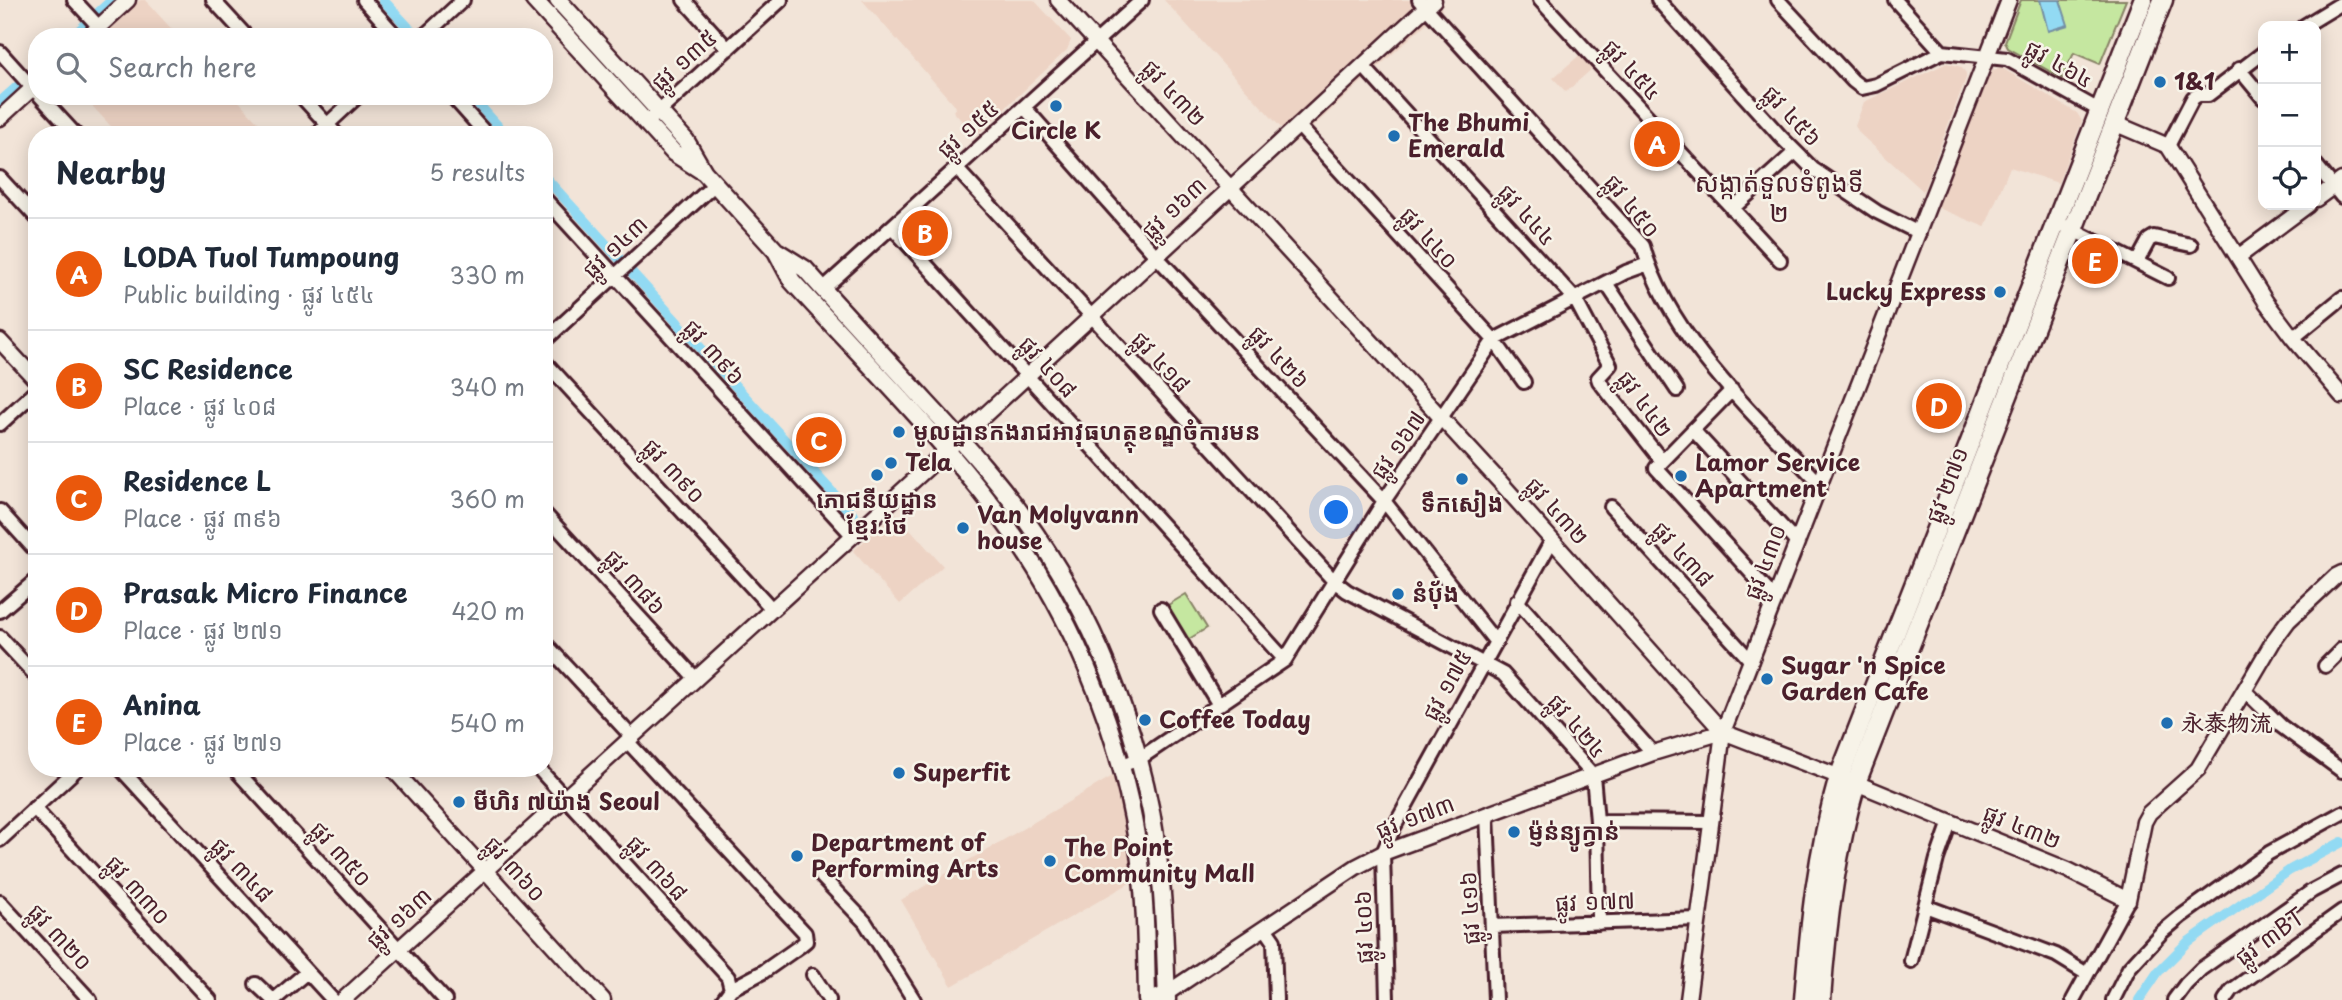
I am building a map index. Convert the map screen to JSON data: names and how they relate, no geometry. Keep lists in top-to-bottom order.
{
  "streets": {
    "main road": ["ផ្លូវ ២៧១"],
    "street": [
      "ផ្លូវ ១៣៥",
      "ផ្លូវ ៤៦៤",
      "ផ្លូវ ៤៥៤",
      "ផ្លូវ ៤៣២",
      "ផ្លូវ ៤៥៦",
      "ផ្លូវ ១៥៥",
      "ផ្លូវ ៤៥០",
      "ផ្លូវ ១៦៣",
      "ផ្លូវ ៤៤៤",
      "ផ្លូវ ៤៤០",
      "ផ្លូវ ១៤៣",
      "ផ្លូវ ៣៩៦",
      "ផ្លូវ ៤២៦",
      "ផ្លូវ ៤១៨",
      "ផ្លូវ ៤០៨",
      "ផ្លូវ ៤៤២",
      "ផ្លូវ ១៦៧",
      "ផ្លូវ ៣៩០",
      "ផ្លូវ ៤៣៨",
      "ផ្លូវ ៤៣០",
      "ផ្លូវ ៣៨៦",
      "ផ្លូវ ១៧៥",
      "ផ្លូវ ៤២៤",
      "ផ្លូវ ១៧៣",
      "ផ្លូវ ៣៥០",
      "ផ្លូវ ៣៦៨",
      "ផ្លូវ ៣៦០",
      "ផ្លូវ ៣៤៨",
      "ផ្លូវ ៣៣០",
      "ផ្លូវ ១៧៧",
      "ផ្លូវ ៤១៦",
      "ផ្លូវ ៤០៦",
      "ផ្លូវ ៣២០",
      "ផ្លូវ ៣BT"
    ]
  },
  "crossings": [
    ["ផ្លូវ ៤៦៤", "ផ្លូវ ២៧១"],
    ["ផ្លូវ ៤៦៤", "ផ្លូវ ៤៣០"],
    ["ផ្លូវ ៤៣២", "ផ្លូវ ១៥៥"],
    ["ផ្លូវ ៤៣២", "ផ្លូវ ១៦៣"],
    ["ផ្លូវ ៤៣២", "ផ្លូវ ១៦៧"],
    ["ផ្លូវ ៤៣២", "ផ្លូវ ២៧១"],
    ["ផ្លូវ ៤៣២", "ផ្លូវ ៤៣០"],
    ["ផ្លូវ ៤៣២", "ផ្លូវ ១៧៥"],
    ["ផ្លូវ ៤៣២", "ផ្លូវ ១៧៣"],
    ["ផ្លូវ ៤៥៦", "ផ្លូវ ៤៣០"],
    ["ផ្លូវ ១៥៥", "ផ្លូវ ៤២៦"],
    ["ផ្លូវ ១៥៥", "ផ្លូវ ៤១៨"],
    ["ផ្លូវ ១៥៥", "ផ្លូវ ៤០៨"],
    ["ផ្លូវ ៤៥០", "ផ្លូវ ១៦៣"],
    ["ផ្លូវ ៤៥០", "ផ្លូវ ១៦៧"],
    ["ផ្លូវ ៤៥០", "ផ្លូវ ៤៣០"],
    ["ផ្លូវ ១៦៣", "ផ្លូវ ៤៤៤"],
    ["ផ្លូវ ១៦៣", "ផ្លូវ ៤៤០"],
    ["ផ្លូវ ១៦៣", "ផ្លូវ ៣៩៦"],
    ["ផ្លូវ ១៦៣", "ផ្លូវ ៤២៦"],
    ["ផ្លូវ ១៦៣", "ផ្លូវ ៤១៨"],
    ["ផ្លូវ ១៦៣", "ផ្លូវ ៤០៨"],
    ["ផ្លូវ ១៦៣", "ផ្លូវ ៣៩០"],
    ["ផ្លូវ ១៦៣", "ផ្លូវ ៣៨៦"],
    ["ផ្លូវ ១៦៣", "ផ្លូវ ៣៥០"],
    ["ផ្លូវ ១៦៣", "ផ្លូវ ៣៦៨"],
    ["ផ្លូវ ១៦៣", "ផ្លូវ ៣៦០"],
    ["ផ្លូវ ៤៤៤", "ផ្លូវ ៤៤២"],
    ["ផ្លូវ ៤៤៤", "ផ្លូវ ១៦៧"],
    ["ផ្លូវ ៤៤០", "ផ្លូវ ១៦៧"],
    ["ផ្លូវ ១៤៣", "ផ្លូវ ៣៩៦"],
    ["ផ្លូវ ៤២៦", "ផ្លូវ ១៦៧"],
    ["ផ្លូវ ៤២៦", "ផ្លូវ ១៧៥"],
    ["ផ្លូវ ៤១៨", "ផ្លូវ ១៦៧"],
    ["ផ្លូវ ៤១៨", "ផ្លូវ ១៧៥"],
    ["ផ្លូវ ៤១៨", "ផ្លូវ ៤២៤"],
    ["ផ្លូវ ៤០៨", "ផ្លូវ ១៦៧"],
    ["ផ្លូវ ៤៤២", "ផ្លូវ ១៦៧"],
    ["ផ្លូវ ៤៤២", "ផ្លូវ ៤៣០"],
    ["ផ្លូវ ៤៣៨", "ផ្លូវ ៤៣០"],
    ["ផ្លូវ ៤៣០", "ផ្លូវ ១៧៣"],
    ["ផ្លូវ ៤៣០", "ផ្លូវ ១៧៧"],
    ["ផ្លូវ ១៧៥", "ផ្លូវ ៤២៤"],
    ["ផ្លូវ ១៧៥", "ផ្លូវ ១៧៣"],
    ["ផ្លូវ ១៧៥", "ផ្លូវ ៤០៦"],
    ["ផ្លូវ ៤២៤", "ផ្លូវ ១៧៣"],
    ["ផ្លូវ ៤២៤", "ផ្លូវ ១៧៧"],
    ["ផ្លូវ ១៧៣", "ផ្លូវ ៤១៦"],
    ["ផ្លូវ ១៧៣", "ផ្លូវ ៤០៦"],
    ["ផ្លូវ ១៧៧", "ផ្លូវ ៤១៦"]
  ],
  "districts": ["សង្កាត់ទួលទំពូងទី ២"],
  "places": [
    "1&1",
    "Circle K",
    "The Bhumi Emerald",
    "Lucky Express",
    "មូលដ្ឋានកងរាជអាវុធហត្ថុខណ្ឌចំការមន",
    "Tela",
    "ភោជនីយដ្ឋាន ខ្មែរ.ថៃ",
    "Lamor Service Apartment",
    "ទឹកសៀង",
    "Van Molyvann house",
    "នំប៉័ង",
    "Sugar 'n Spice Garden Cafe",
    "Coffee Today",
    "永泰物流",
    "Superfit",
    "មីហិរ ៧យ៉ាង Seoul",
    "ម្ញ៉ន់ន្យូក្វាន់",
    "Department of Performing Arts",
    "The Point Community Mall"
  ],
  "page": {
    "map_buttons": ["+", "−"],
    "search": "Search here",
    "pins": [
      "A",
      "B",
      "E",
      "D",
      "C"
    ],
    "heading": ["Nearby", "5 results"],
    "list": [
      {
        "mark": "A",
        "name": "LODA Tuol Tumpoung",
        "note": "Public building · ផ្លូវ ៤៥៤",
        "value": "330 m"
      },
      {
        "mark": "B",
        "name": "SC Residence",
        "note": "Place · ផ្លូវ ៤០៨",
        "value": "340 m"
      },
      {
        "mark": "C",
        "name": "Residence L",
        "note": "Place · ផ្លូវ ៣៩៦",
        "value": "360 m"
      },
      {
        "mark": "D",
        "name": "Prasak Micro Finance",
        "note": "Place · ផ្លូវ ២៧១",
        "value": "420 m"
      },
      {
        "mark": "E",
        "name": "Anina",
        "note": "Place · ផ្លូវ ២៧១",
        "value": "540 m"
      }
    ]
  }
}
